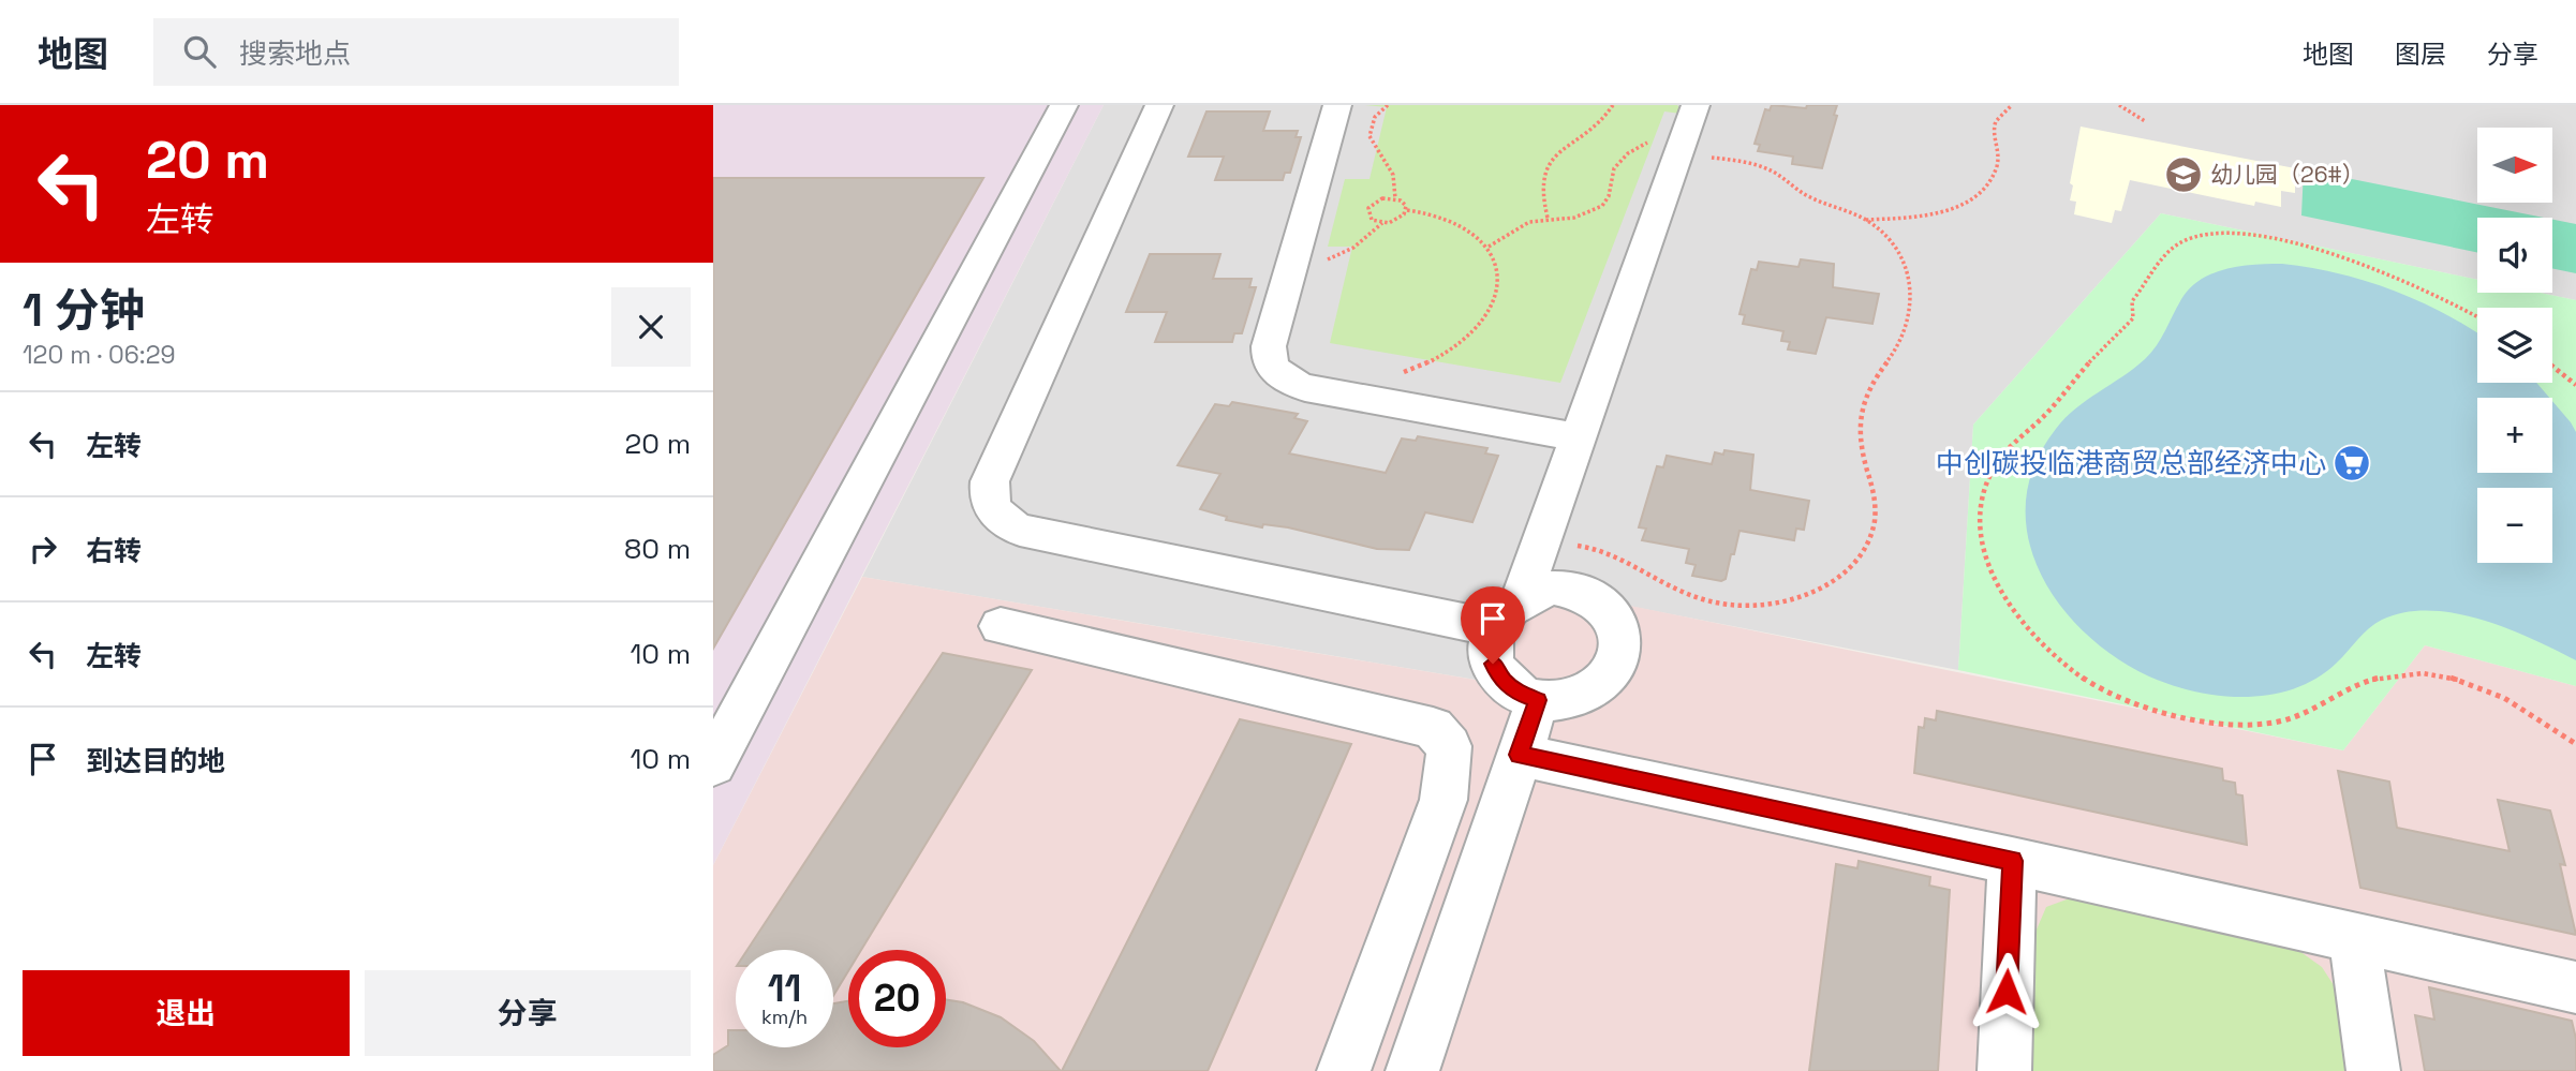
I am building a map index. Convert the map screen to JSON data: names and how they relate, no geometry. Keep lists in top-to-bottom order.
{
  "places": {
    "school or university": ["幼儿园（26#）"],
    "supermarket": ["中创碳投临港商贸总部经济中心"]
  },
  "north": "right",
  "page": {
    "header": "地图",
    "search": "搜索地点",
    "nav": ["地图", "图层", "分享"],
    "turn": ["20 m", "左转"],
    "map_buttons": ["+", "−"],
    "heading": ["1 分钟", "120 m · 06:29"],
    "list": [
      {
        "name": "左转",
        "value": "20 m"
      },
      {
        "name": "右转",
        "value": "80 m"
      },
      {
        "name": "左转",
        "value": "10 m"
      },
      {
        "name": "到达目的地",
        "value": "10 m"
      }
    ],
    "speed": "11 km/h",
    "limit": "20",
    "buttons": ["退出", "分享"]
  }
}
